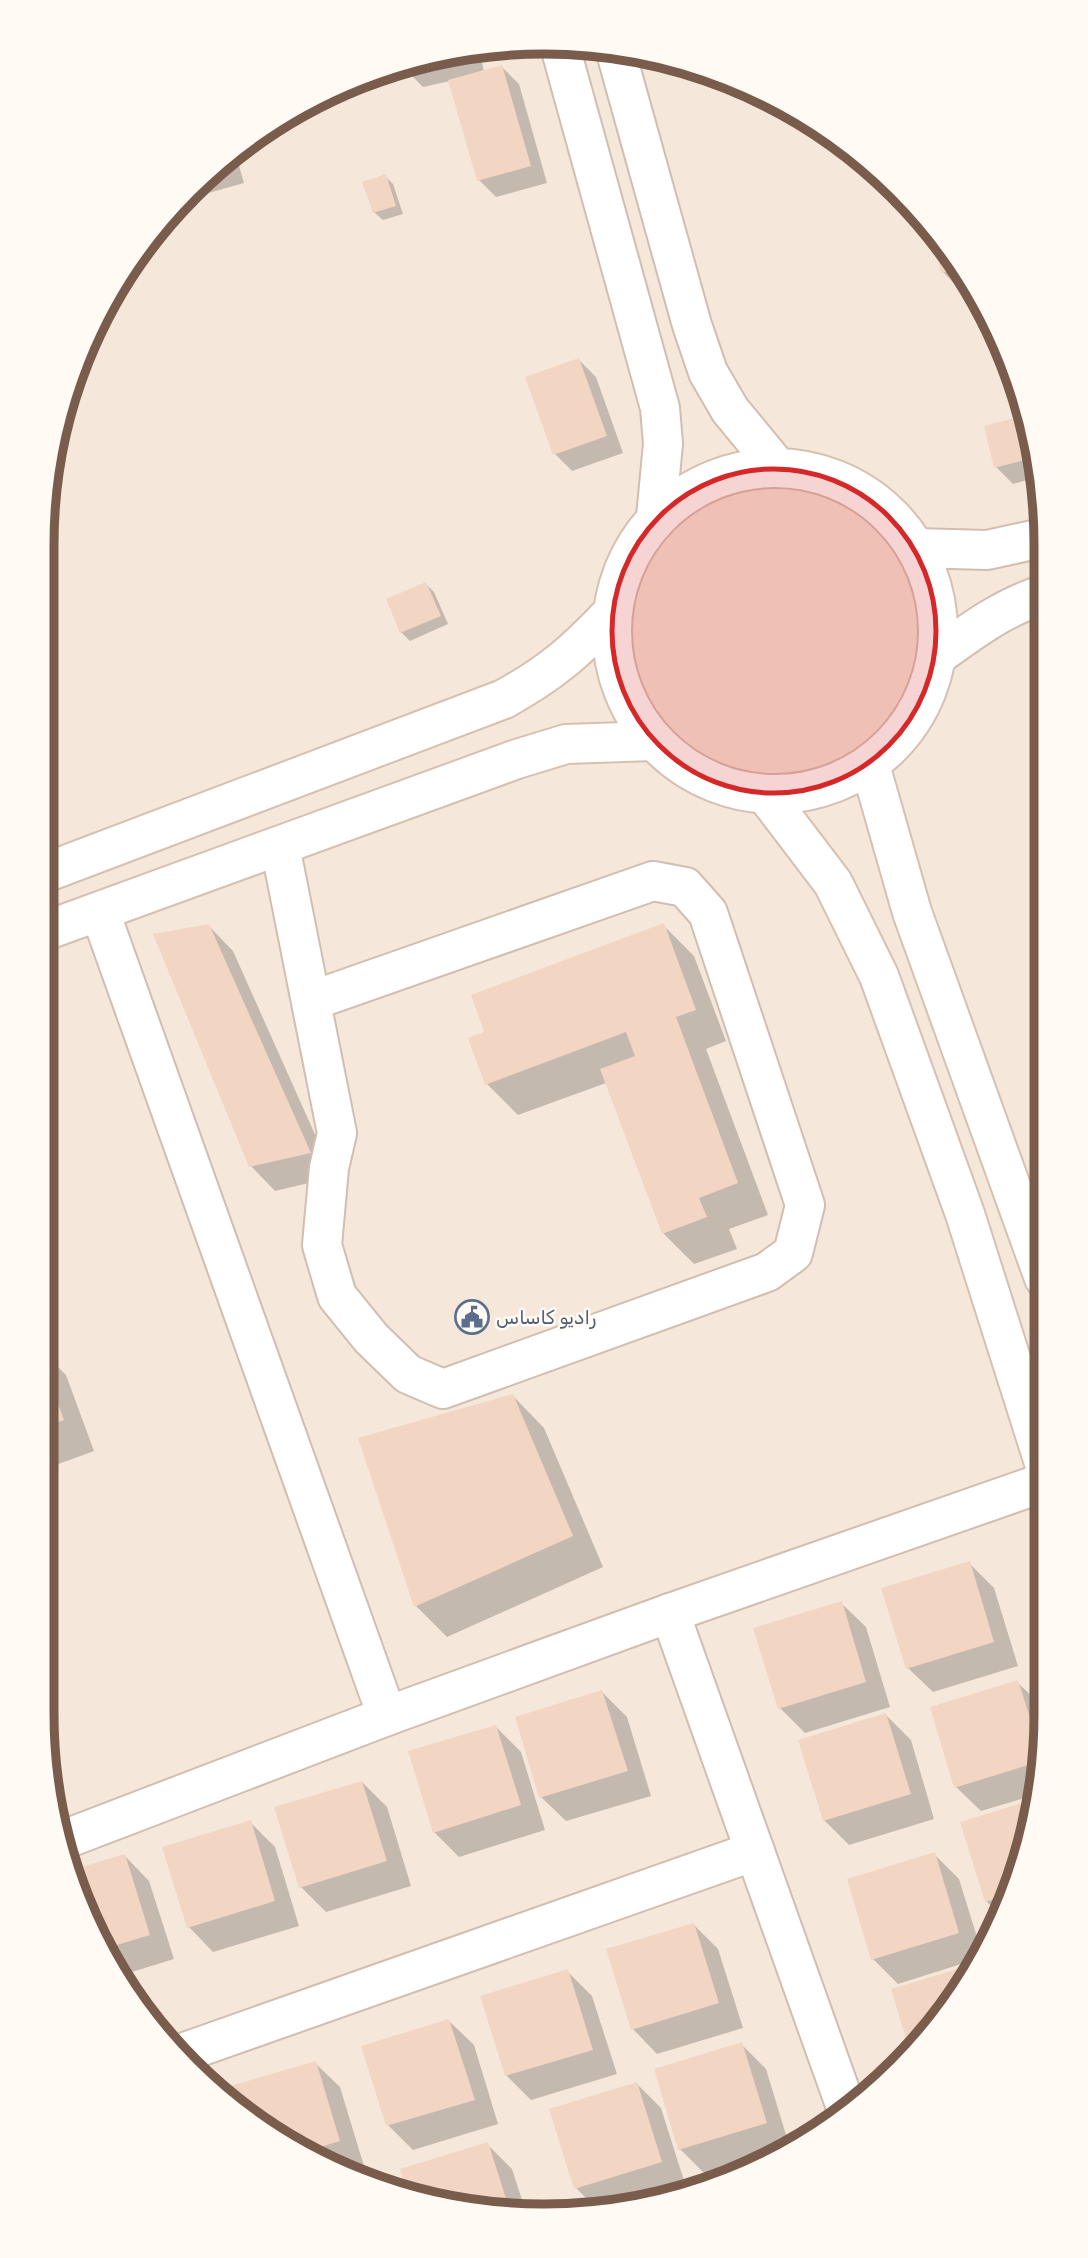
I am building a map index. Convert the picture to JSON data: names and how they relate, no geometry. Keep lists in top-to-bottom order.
{
  "places": {
    "public building": ["راديو كاساس"]
  }
}
